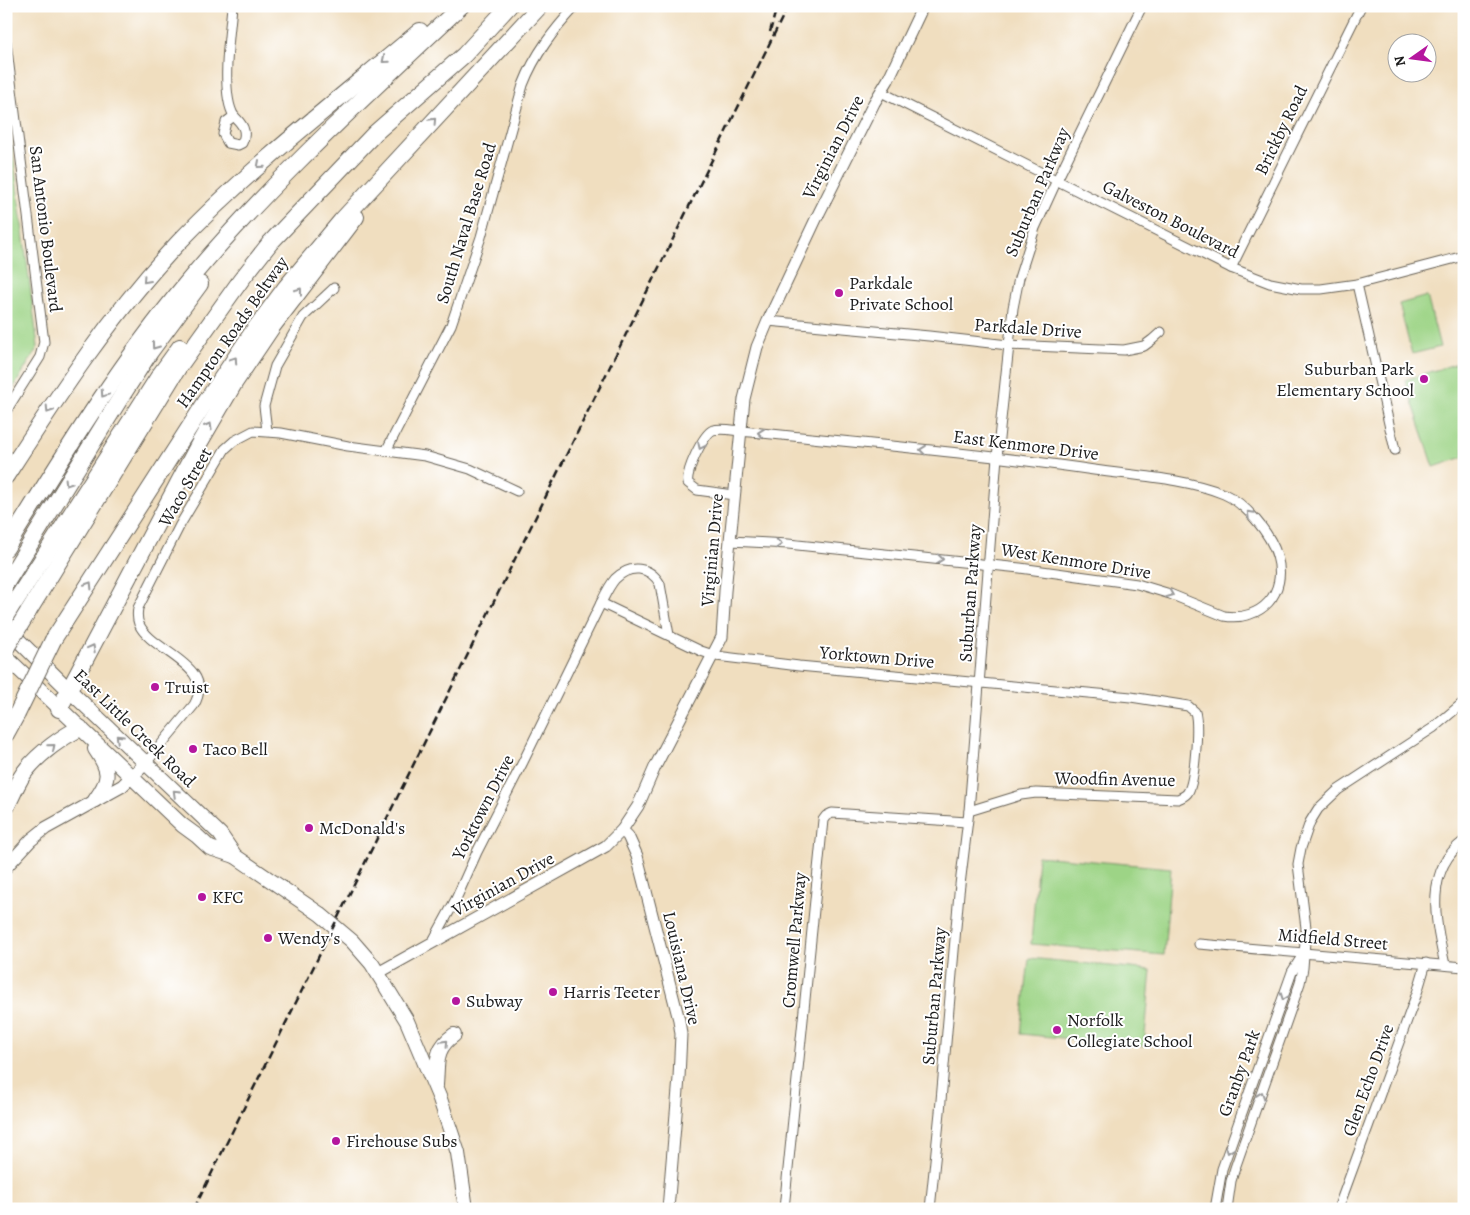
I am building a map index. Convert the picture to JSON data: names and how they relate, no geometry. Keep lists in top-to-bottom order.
{
  "streets": {
    "highway": ["Hampton Roads Beltway"],
    "main road": ["East Little Creek Road"],
    "street": [
      "Brickby Road",
      "Virginian Drive",
      "Suburban Parkway",
      "Galveston Boulevard",
      "South Naval Base Road",
      "San Antonio Boulevard",
      "Parkdale Drive",
      "East Kenmore Drive",
      "Waco Street",
      "West Kenmore Drive",
      "Yorktown Drive",
      "Woodfin Avenue",
      "Midfield Street",
      "Cromwell Parkway",
      "Louisiana Drive",
      "Granby Park",
      "Glen Echo Drive"
    ]
  },
  "crossings": [
    ["Brickby Road", "Galveston Boulevard"],
    ["Virginian Drive", "Galveston Boulevard"],
    ["Virginian Drive", "Parkdale Drive"],
    ["Virginian Drive", "East Kenmore Drive"],
    ["Virginian Drive", "West Kenmore Drive"],
    ["Virginian Drive", "Yorktown Drive"],
    ["Virginian Drive", "East Little Creek Road"],
    ["Virginian Drive", "Louisiana Drive"],
    ["Suburban Parkway", "Galveston Boulevard"],
    ["Suburban Parkway", "Parkdale Drive"],
    ["Suburban Parkway", "East Kenmore Drive"],
    ["Suburban Parkway", "West Kenmore Drive"],
    ["Suburban Parkway", "Yorktown Drive"],
    ["Suburban Parkway", "Woodfin Avenue"],
    ["Suburban Parkway", "Cromwell Parkway"],
    ["South Naval Base Road", "Waco Street"],
    ["East Kenmore Drive", "West Kenmore Drive"],
    ["Waco Street", "East Little Creek Road"],
    ["Yorktown Drive", "Woodfin Avenue"],
    ["Midfield Street", "Granby Park"],
    ["Midfield Street", "Glen Echo Drive"]
  ],
  "one_way": ["West Kenmore Drive"],
  "places": [
    "Parkdale Private School",
    "Suburban Park Elementary School",
    "Truist",
    "Taco Bell",
    "McDonald's",
    "KFC",
    "Wendy's",
    "Harris Teeter",
    "Subway",
    "Norfolk Collegiate School",
    "Firehouse Subs"
  ],
  "north": "left"
}
